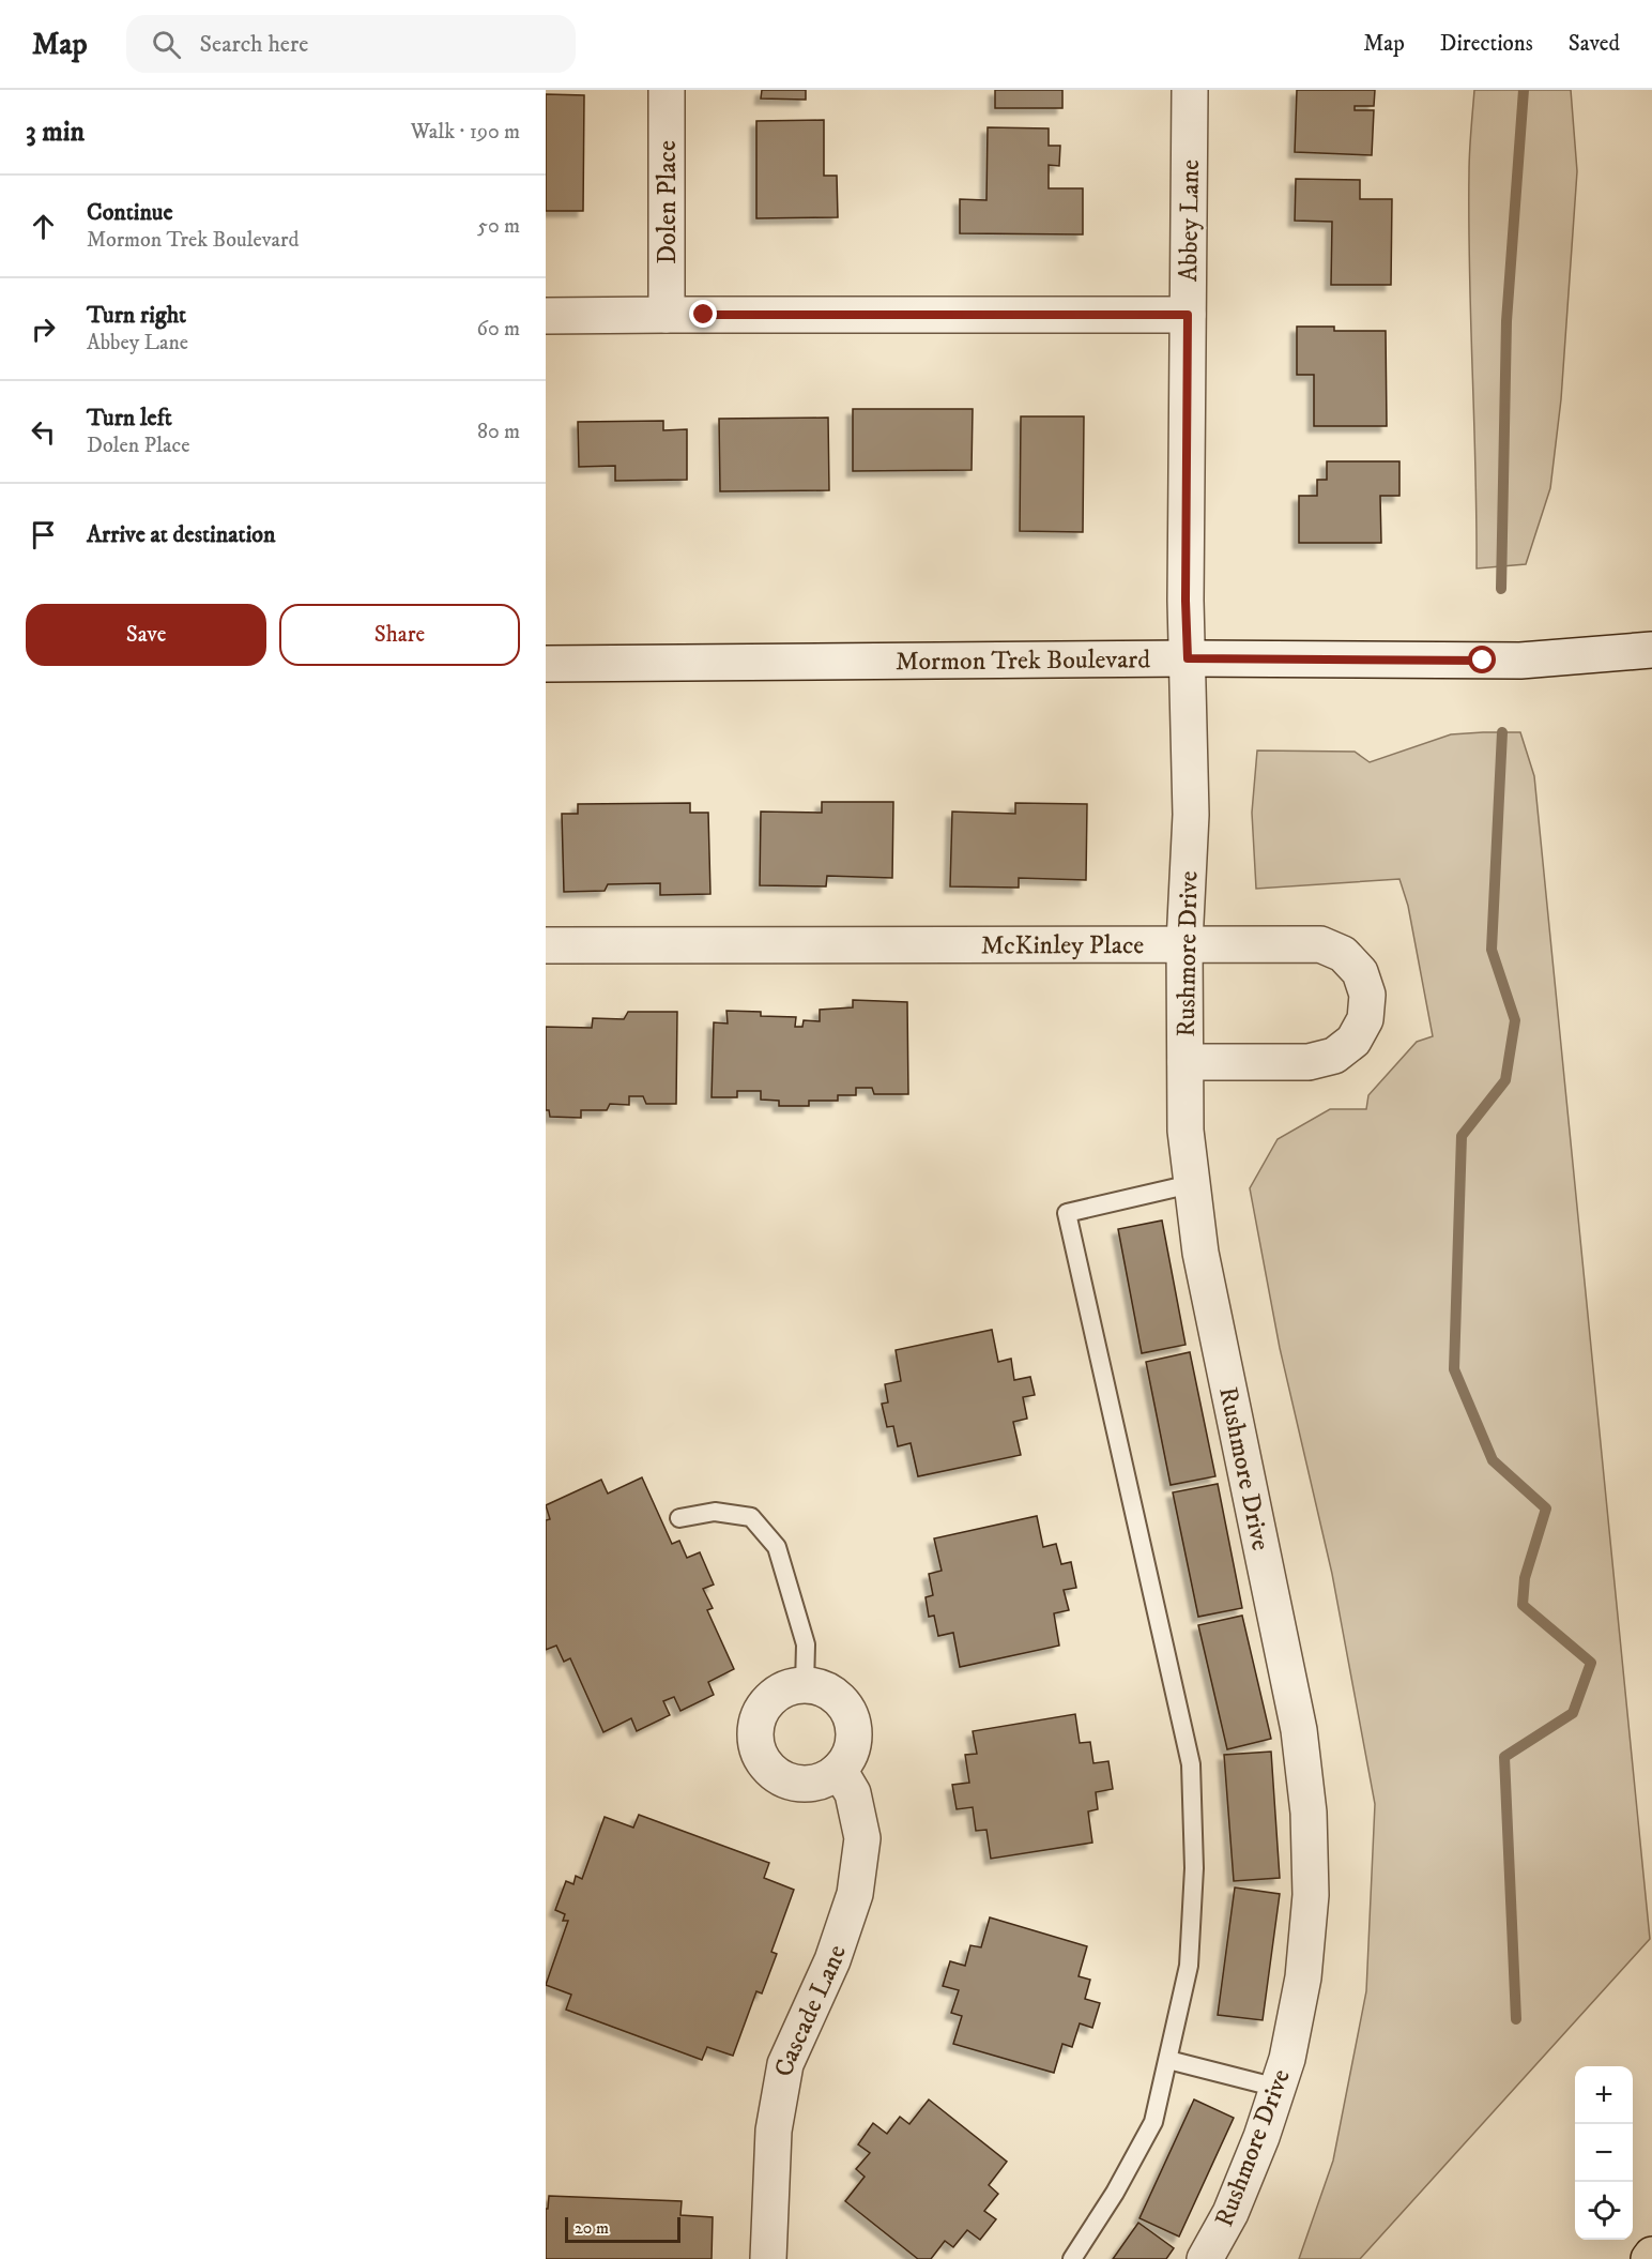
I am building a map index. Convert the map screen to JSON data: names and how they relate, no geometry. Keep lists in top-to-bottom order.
{
  "streets": {
    "street": [
      "Dolen Place",
      "Abbey Lane",
      "Mormon Trek Boulevard",
      "McKinley Place",
      "Rushmore Drive",
      "Cascade Lane"
    ]
  },
  "crossings": [
    ["Abbey Lane", "Mormon Trek Boulevard"],
    ["Abbey Lane", "Rushmore Drive"],
    ["Mormon Trek Boulevard", "Rushmore Drive"],
    ["McKinley Place", "Rushmore Drive"]
  ],
  "scale_bar": "20 m",
  "page": {
    "header": "Map",
    "search": "Search here",
    "nav": ["Map", "Directions", "Saved"],
    "heading": ["3 min", "Walk · 190 m"],
    "list": [
      ["Continue", "Mormon Trek Boulevard", "50 m"],
      ["Turn right", "Abbey Lane", "60 m"],
      ["Turn left", "Dolen Place", "80 m"],
      "Arrive at destination"
    ],
    "buttons": ["Save", "Share"],
    "map_buttons": ["+", "−"],
    "scale": "20 m"
  }
}
